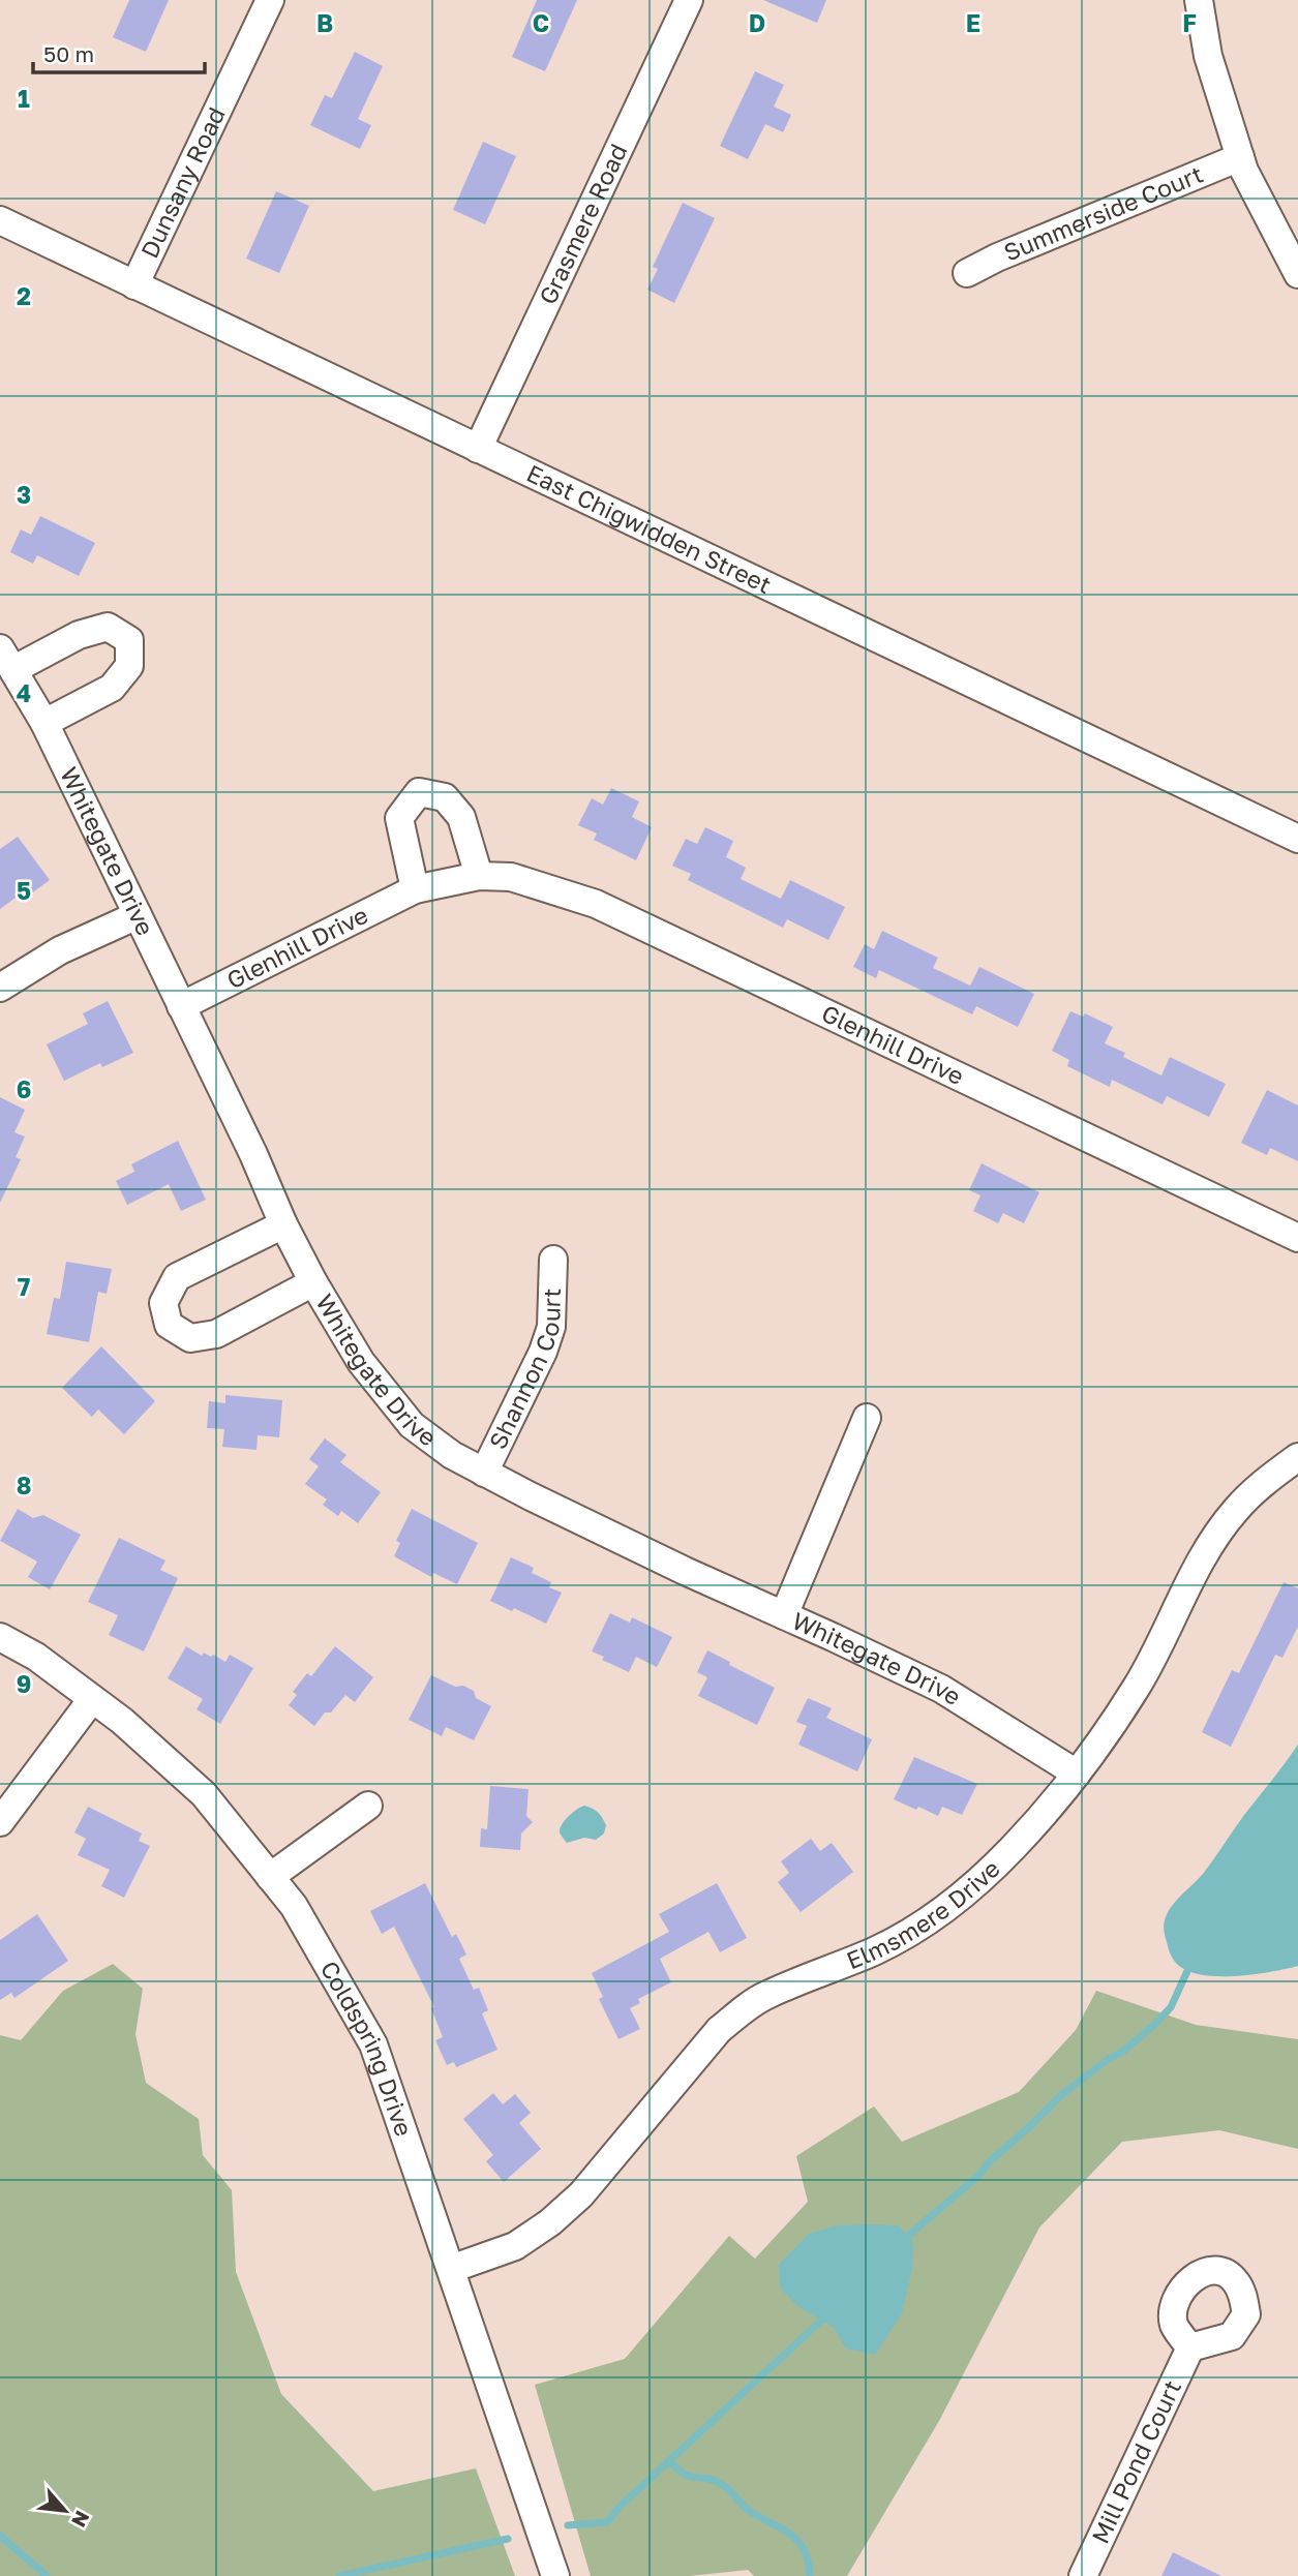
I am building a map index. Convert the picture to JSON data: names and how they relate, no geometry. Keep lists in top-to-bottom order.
{
  "streets": {
    "street": [
      "Dunsany Road",
      "Summerside Court",
      "Grasmere Road",
      "East Chigwidden Street",
      "Whitegate Drive",
      "Glenhill Drive",
      "Shannon Court",
      "Elmsmere Drive",
      "Coldspring Drive",
      "Mill Pond Court"
    ]
  },
  "crossings": [
    ["Dunsany Road", "East Chigwidden Street"],
    ["Grasmere Road", "East Chigwidden Street"],
    ["Whitegate Drive", "Glenhill Drive"],
    ["Whitegate Drive", "Shannon Court"],
    ["Whitegate Drive", "Elmsmere Drive"],
    ["Elmsmere Drive", "Coldspring Drive"]
  ],
  "scale_bar": "50 m",
  "north": "bottom right",
  "grid": {
    "columns": [
      "B",
      "C",
      "D",
      "E",
      "F"
    ],
    "rows": [
      "1",
      "2",
      "3",
      "4",
      "5",
      "6",
      "7",
      "8",
      "9"
    ]
  }
}
